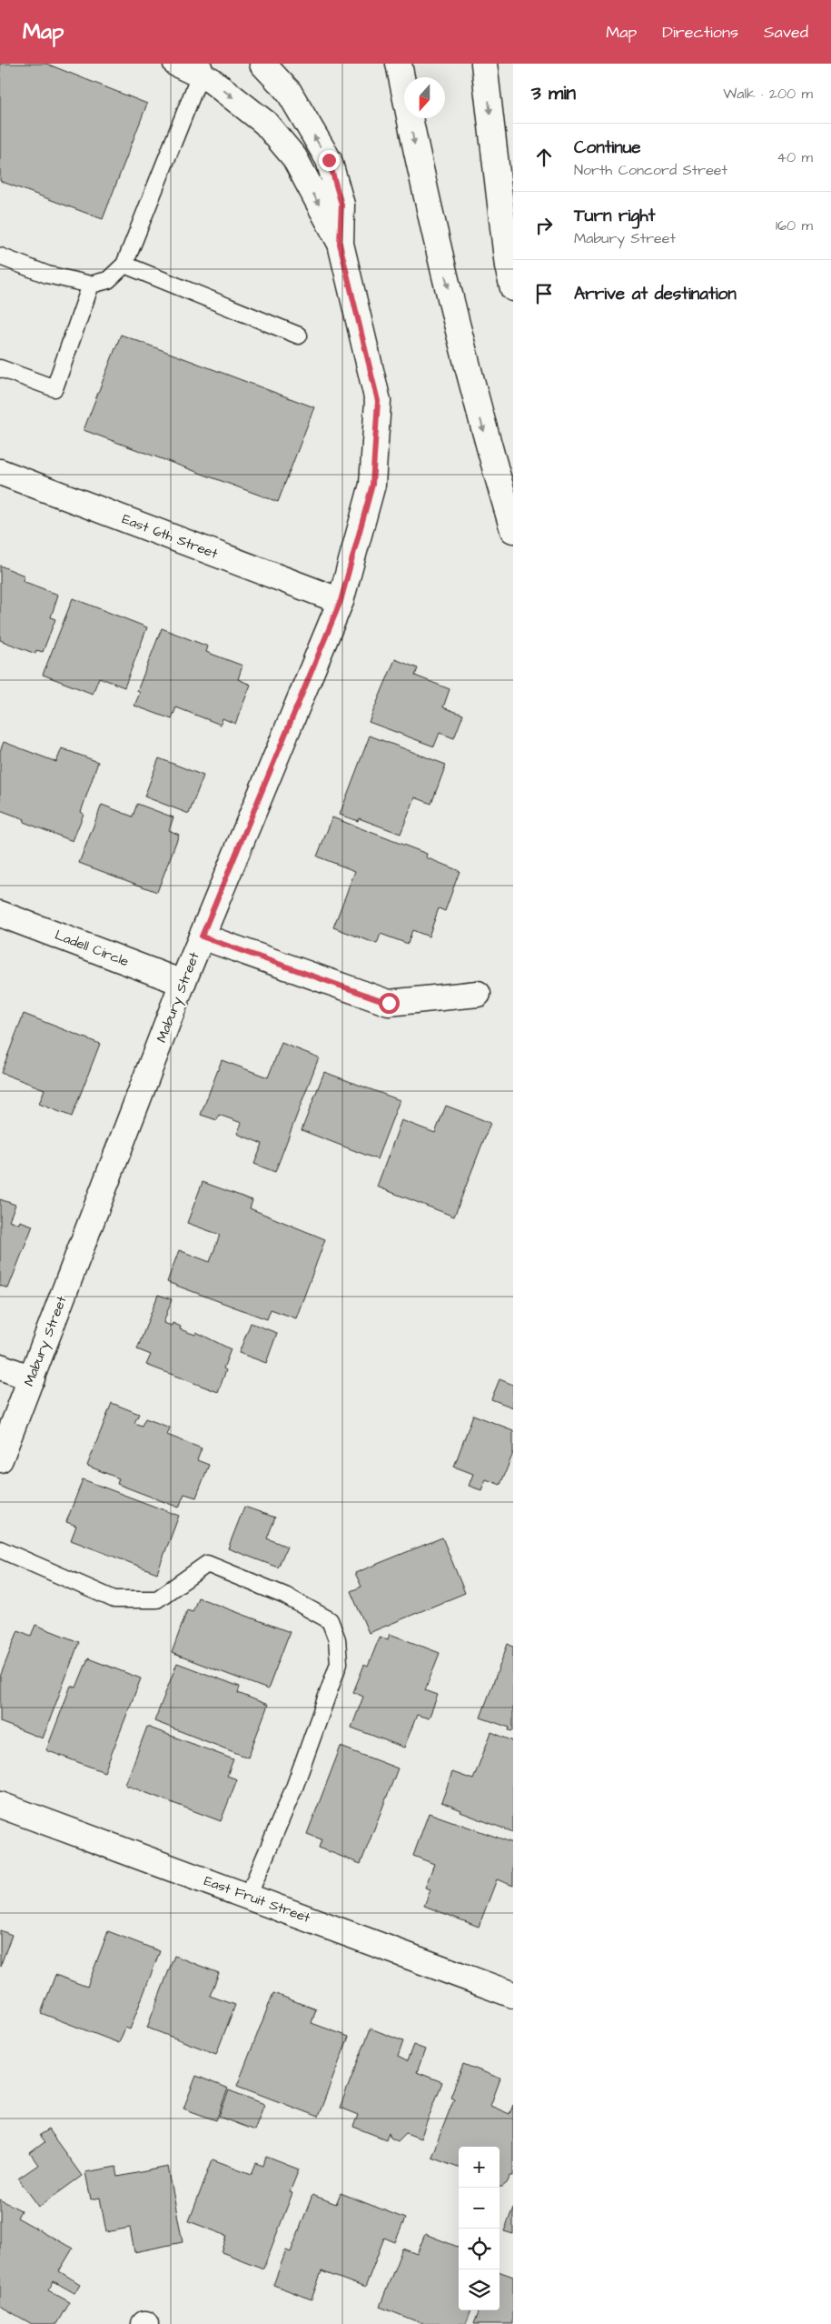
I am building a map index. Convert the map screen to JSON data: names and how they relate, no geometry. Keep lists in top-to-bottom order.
{
  "streets": {
    "main road": [
      "East 6th Street",
      "Ladell Circle",
      "Mabury Street",
      "East Fruit Street"
    ]
  },
  "crossings": [
    ["East 6th Street", "Mabury Street"],
    ["Ladell Circle", "Mabury Street"]
  ],
  "north": "bottom",
  "page": {
    "header": "Map",
    "nav": ["Map", "Directions", "Saved"],
    "heading": ["3 min", "Walk · 200 m"],
    "list": [
      ["Continue", "North Concord Street", "40 m"],
      ["Turn right", "Mabury Street", "160 m"],
      "Arrive at destination"
    ],
    "map_buttons": ["+", "−"]
  }
}
